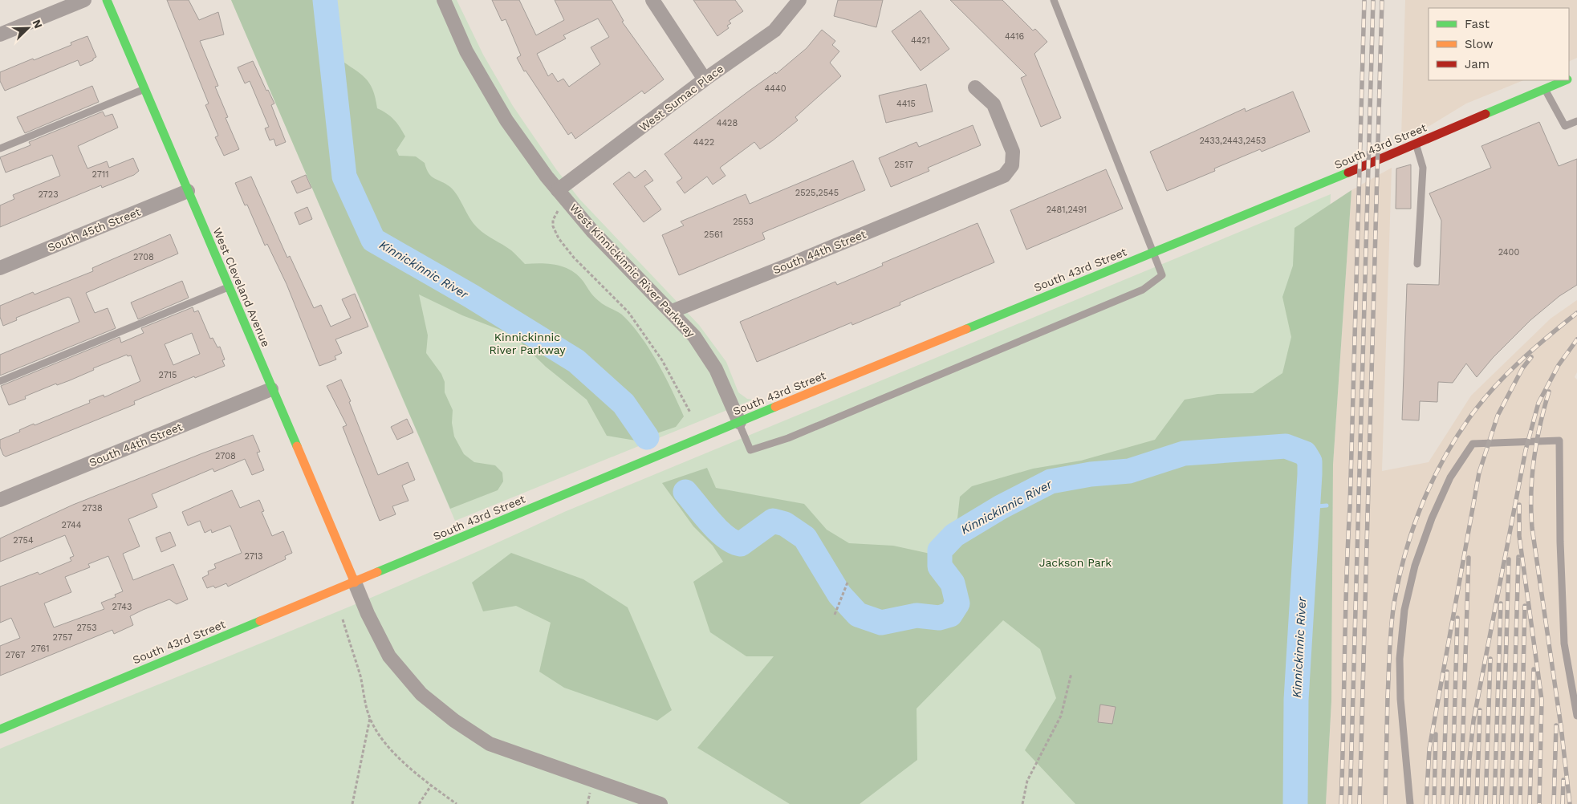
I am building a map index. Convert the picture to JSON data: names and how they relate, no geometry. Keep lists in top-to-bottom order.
{
  "streets": {
    "main road": ["South 43rd Street", "West Cleveland Avenue"],
    "street": [
      "West Sumac Place",
      "South 45th Street",
      "South 44th Street",
      "West Kinnickinnic River Parkway"
    ]
  },
  "crossings": [
    ["West Sumac Place", "West Kinnickinnic River Parkway"],
    ["South 43rd Street", "West Kinnickinnic River Parkway"],
    ["South 43rd Street", "West Cleveland Avenue"],
    ["South 45th Street", "West Cleveland Avenue"],
    ["South 44th Street", "West Kinnickinnic River Parkway"],
    ["South 44th Street", "West Cleveland Avenue"]
  ],
  "water": ["Kinnickinnic River"],
  "parks": ["Kinnickinnic River Parkway", "Jackson Park"],
  "house_numbers": [
    "4416",
    "4421",
    "4440",
    "4415",
    "4428",
    "2433,2443,2453",
    "4422",
    "2517",
    "2711",
    "2525,2545",
    "2723",
    "2481,2491",
    "2553",
    "2561",
    "2400",
    "2708",
    "2715",
    "2708",
    "2738",
    "2744",
    "2754",
    "2713",
    "2743",
    "2753",
    "2757",
    "2761",
    "2767"
  ],
  "legend": ["Fast", "Slow", "Jam"],
  "north": "top right"
}
